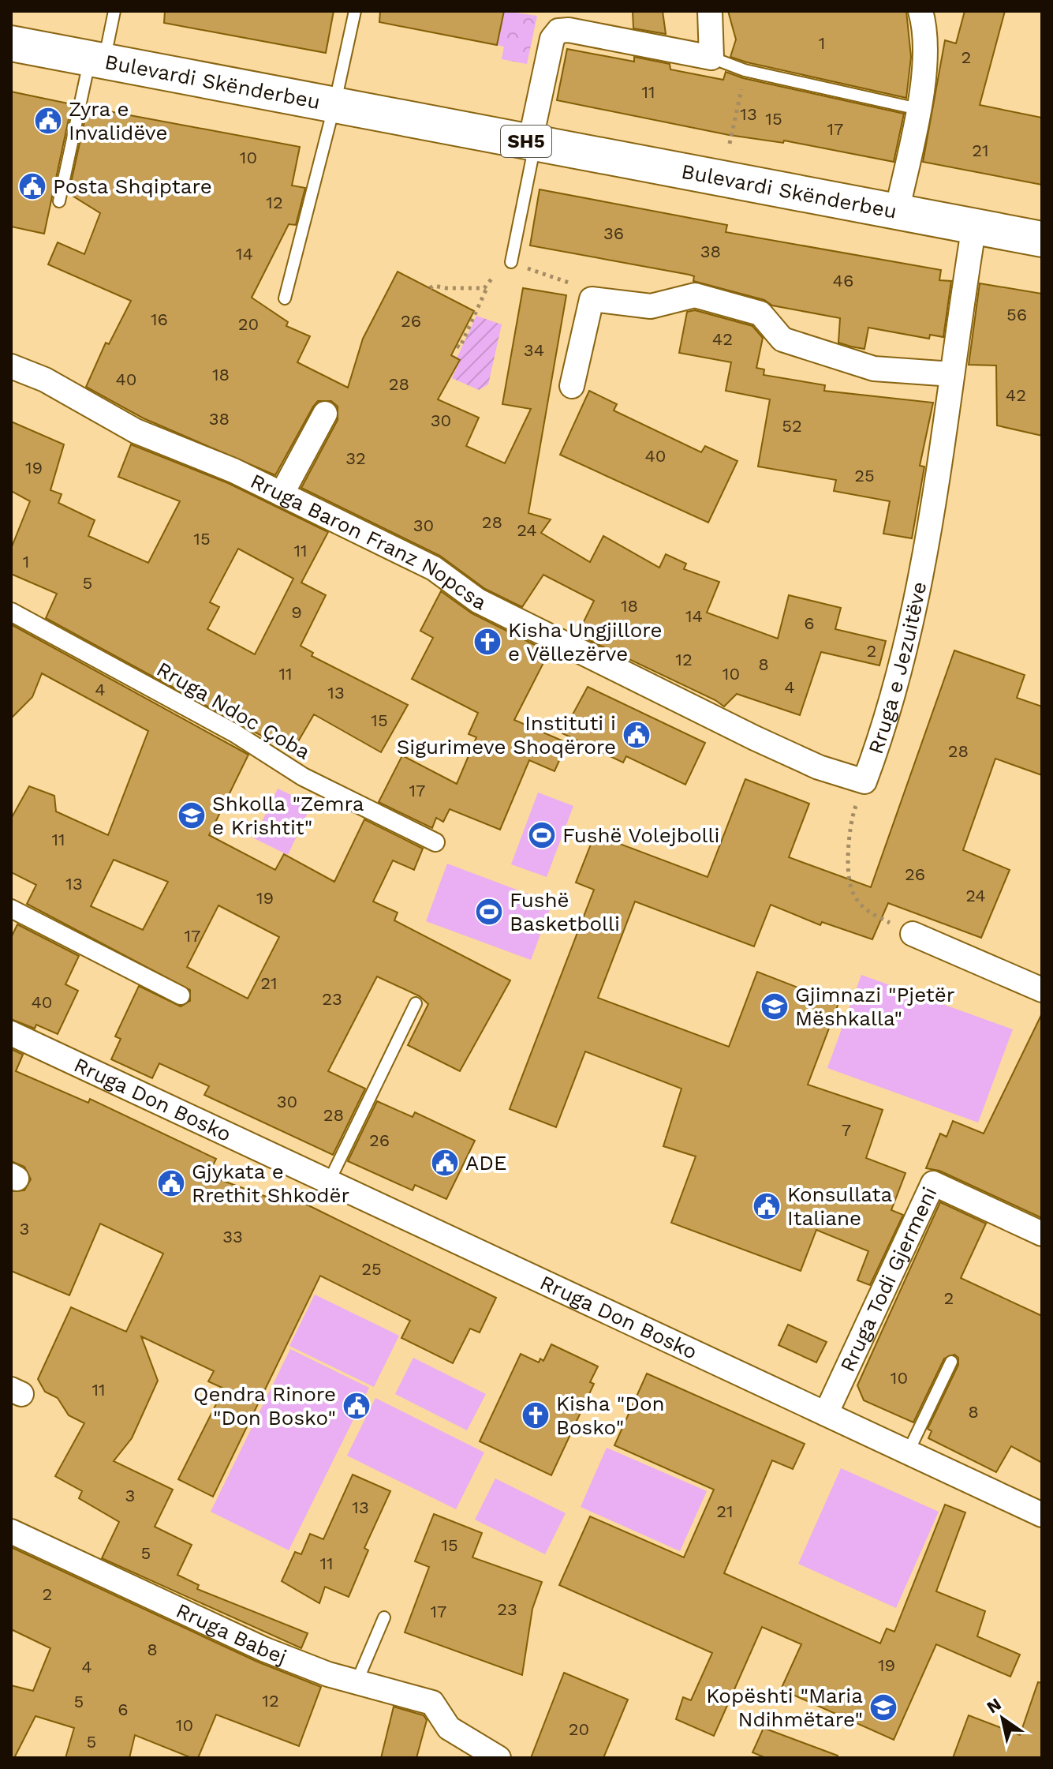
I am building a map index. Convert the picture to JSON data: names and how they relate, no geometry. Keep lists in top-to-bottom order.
{
  "streets": {
    "main road": ["Bulevardi Skënderbeu", "SH5"],
    "street": [
      "Rruga Baron Franz Nopcsa",
      "Rruga e Jezuitëve",
      "Rruga Ndoc Çoba",
      "Rruga Don Bosko",
      "Rruga Todi Gjermeni",
      "Rruga Babej"
    ]
  },
  "crossings": [
    ["Bulevardi Skënderbeu", "Rruga e Jezuitëve"],
    ["Rruga Baron Franz Nopcsa", "Rruga e Jezuitëve"],
    ["Rruga Don Bosko", "Rruga Todi Gjermeni"]
  ],
  "places": {
    "public building": [
      "Zyra e Invalidëve",
      "Posta Shqiptare",
      "Instituti i Sigurimeve Shoqërore",
      "ADE",
      "Gjykata e Rrethit Shkodër",
      "Konsullata Italiane",
      "Qendra Rinore \"Don Bosko\""
    ],
    "church": ["Kisha Ungjillore e Vëllezërve", "Kisha \"Don Bosko\""],
    "school or university": ["Shkolla \"Zemra e Krishtit\"", "Gjimnazi \"Pjetër Mëshkalla\"", "Kopështi \"Maria Ndihmëtare\""],
    "sports": ["Fushë Volejbolli", "Fushë Basketbolli"]
  },
  "house_numbers": [
    "1",
    "2",
    "11",
    "13",
    "15",
    "17",
    "21",
    "10",
    "12",
    "36",
    "38",
    "14",
    "46",
    "56",
    "16",
    "26",
    "20",
    "42",
    "34",
    "18",
    "40",
    "28",
    "42",
    "38",
    "30",
    "52",
    "40",
    "32",
    "19",
    "25",
    "28",
    "30",
    "24",
    "15",
    "11",
    "1",
    "5",
    "18",
    "9",
    "14",
    "6",
    "2",
    "12",
    "8",
    "11",
    "10",
    "4",
    "4",
    "13",
    "15",
    "28",
    "17",
    "11",
    "26",
    "13",
    "24",
    "19",
    "17",
    "21",
    "23",
    "40",
    "30",
    "28",
    "7",
    "26",
    "3",
    "33",
    "25",
    "2",
    "10",
    "11",
    "8",
    "3",
    "13",
    "21",
    "15",
    "5",
    "11",
    "2",
    "23",
    "17",
    "8",
    "19",
    "4",
    "12",
    "5",
    "6",
    "10",
    "20",
    "5"
  ],
  "north": "top left"
}
